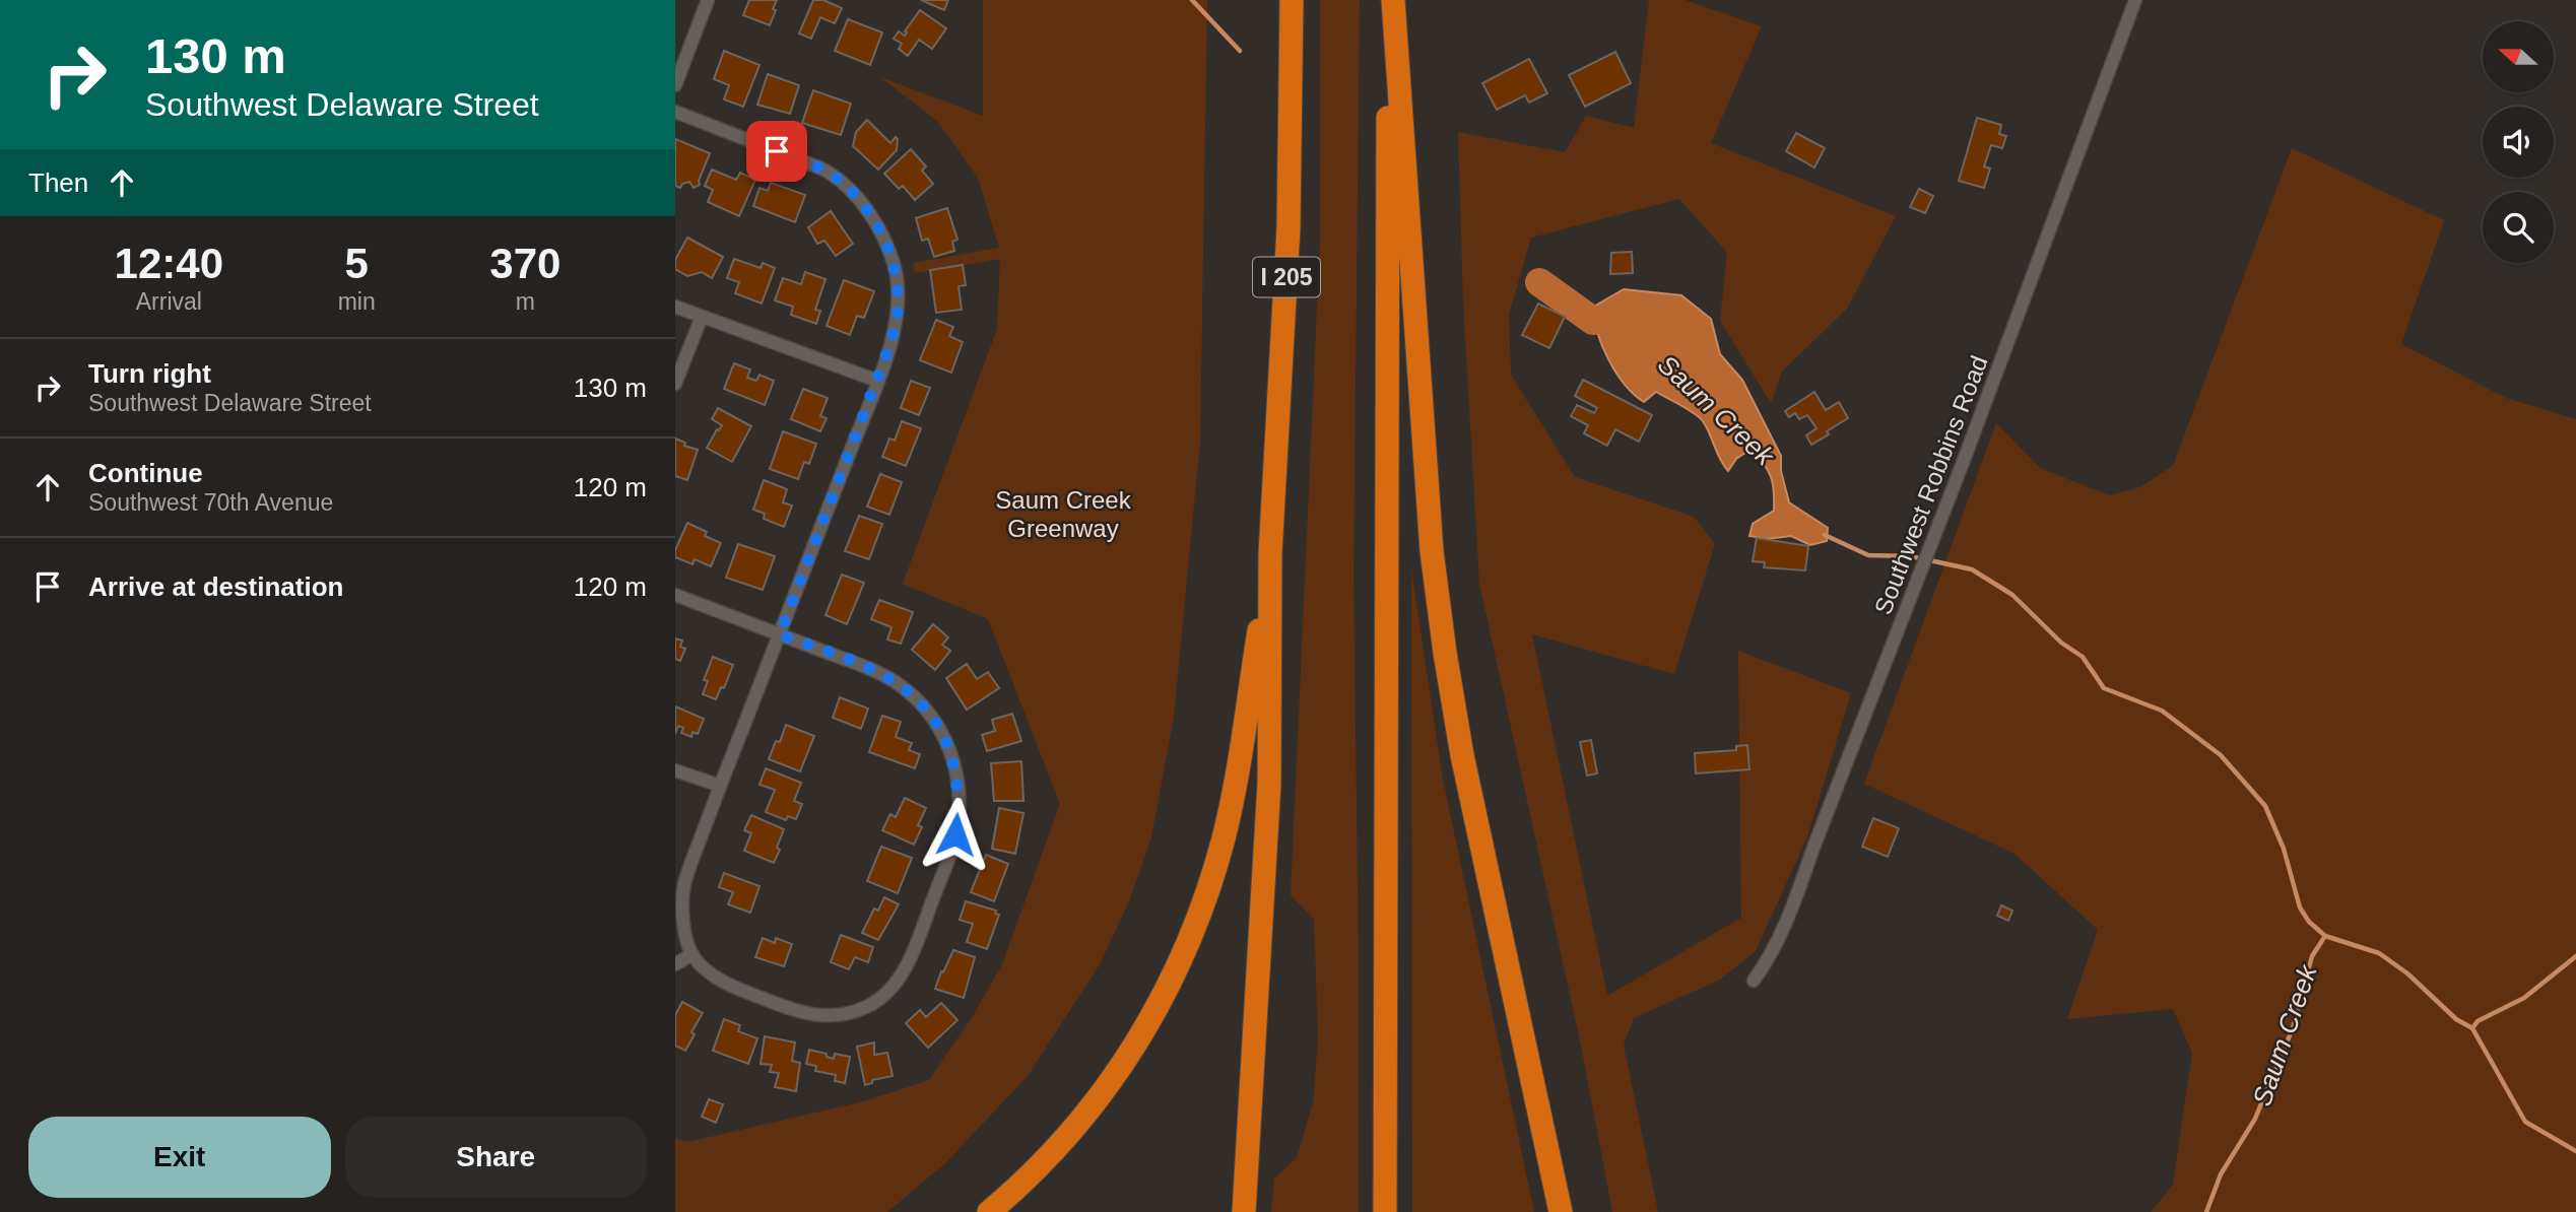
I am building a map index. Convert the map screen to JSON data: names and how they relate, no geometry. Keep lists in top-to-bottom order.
{
  "streets": {
    "highway": ["I 205"],
    "street": ["Southwest Robbins Road"]
  },
  "water": ["Saum Creek"],
  "parks": ["Saum Creek Greenway"],
  "north": "left",
  "page": {
    "turn": ["130 m", "Southwest Delaware Street"],
    "then": "Then",
    "eta": [
      "12:40",
      "Arrival",
      "5",
      "min",
      "370",
      "m"
    ],
    "list": [
      {
        "name": "Turn right",
        "note": "Southwest Delaware Street",
        "value": "130 m"
      },
      {
        "name": "Continue",
        "note": "Southwest 70th Avenue",
        "value": "120 m"
      },
      {
        "name": "Arrive at destination",
        "value": "120 m"
      }
    ],
    "buttons": ["Exit", "Share"]
  }
}
